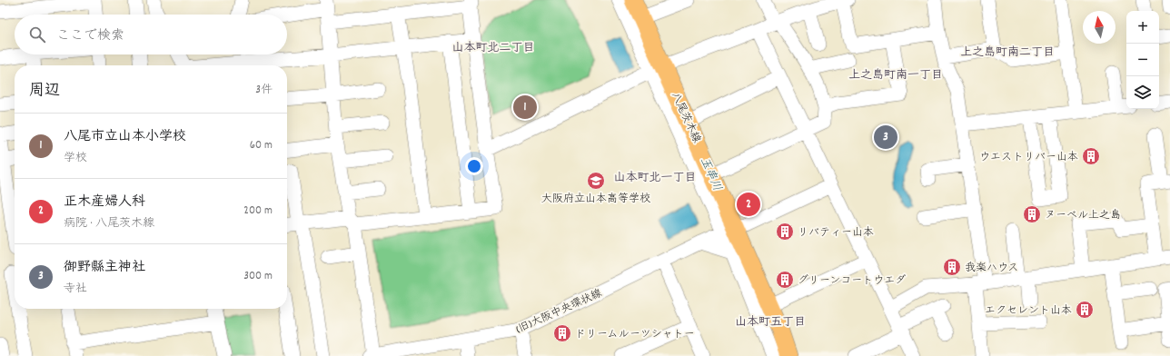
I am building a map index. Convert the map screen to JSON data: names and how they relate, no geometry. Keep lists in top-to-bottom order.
{
  "streets": {
    "main road": ["八尾茨木線"],
    "street": ["(旧)大阪中央環状線"]
  },
  "crossings": [
    ["八尾茨木線", "(旧)大阪中央環状線"]
  ],
  "districts": [
    "山本町北二丁目",
    "上之島町南二丁目",
    "上之島町南一丁目",
    "山本町北一丁目",
    "山本町五丁目"
  ],
  "water": ["玉串川"],
  "places": {
    "building": [
      "ウエストリバー山本",
      "ヌーベル上之島",
      "リバティー山本",
      "我楽ハウス",
      "グリーンコートウエダ",
      "エクセレント山本",
      "ドリームルーツシャトー"
    ],
    "school or university": ["大阪府立山本高等学校"]
  },
  "north": "top",
  "page": {
    "map_buttons": ["+", "−"],
    "search": "ここで検索",
    "heading": ["周辺", "3件"],
    "pins": ["1", "3", "2"],
    "list": [
      {
        "mark": "1",
        "name": "八尾市立山本小学校",
        "note": "学校",
        "value": "60 m"
      },
      {
        "mark": "2",
        "name": "正木産婦人科",
        "note": "病院 · 八尾茨木線",
        "value": "200 m"
      },
      {
        "mark": "3",
        "name": "御野縣主神社",
        "note": "寺社",
        "value": "300 m"
      }
    ]
  }
}
